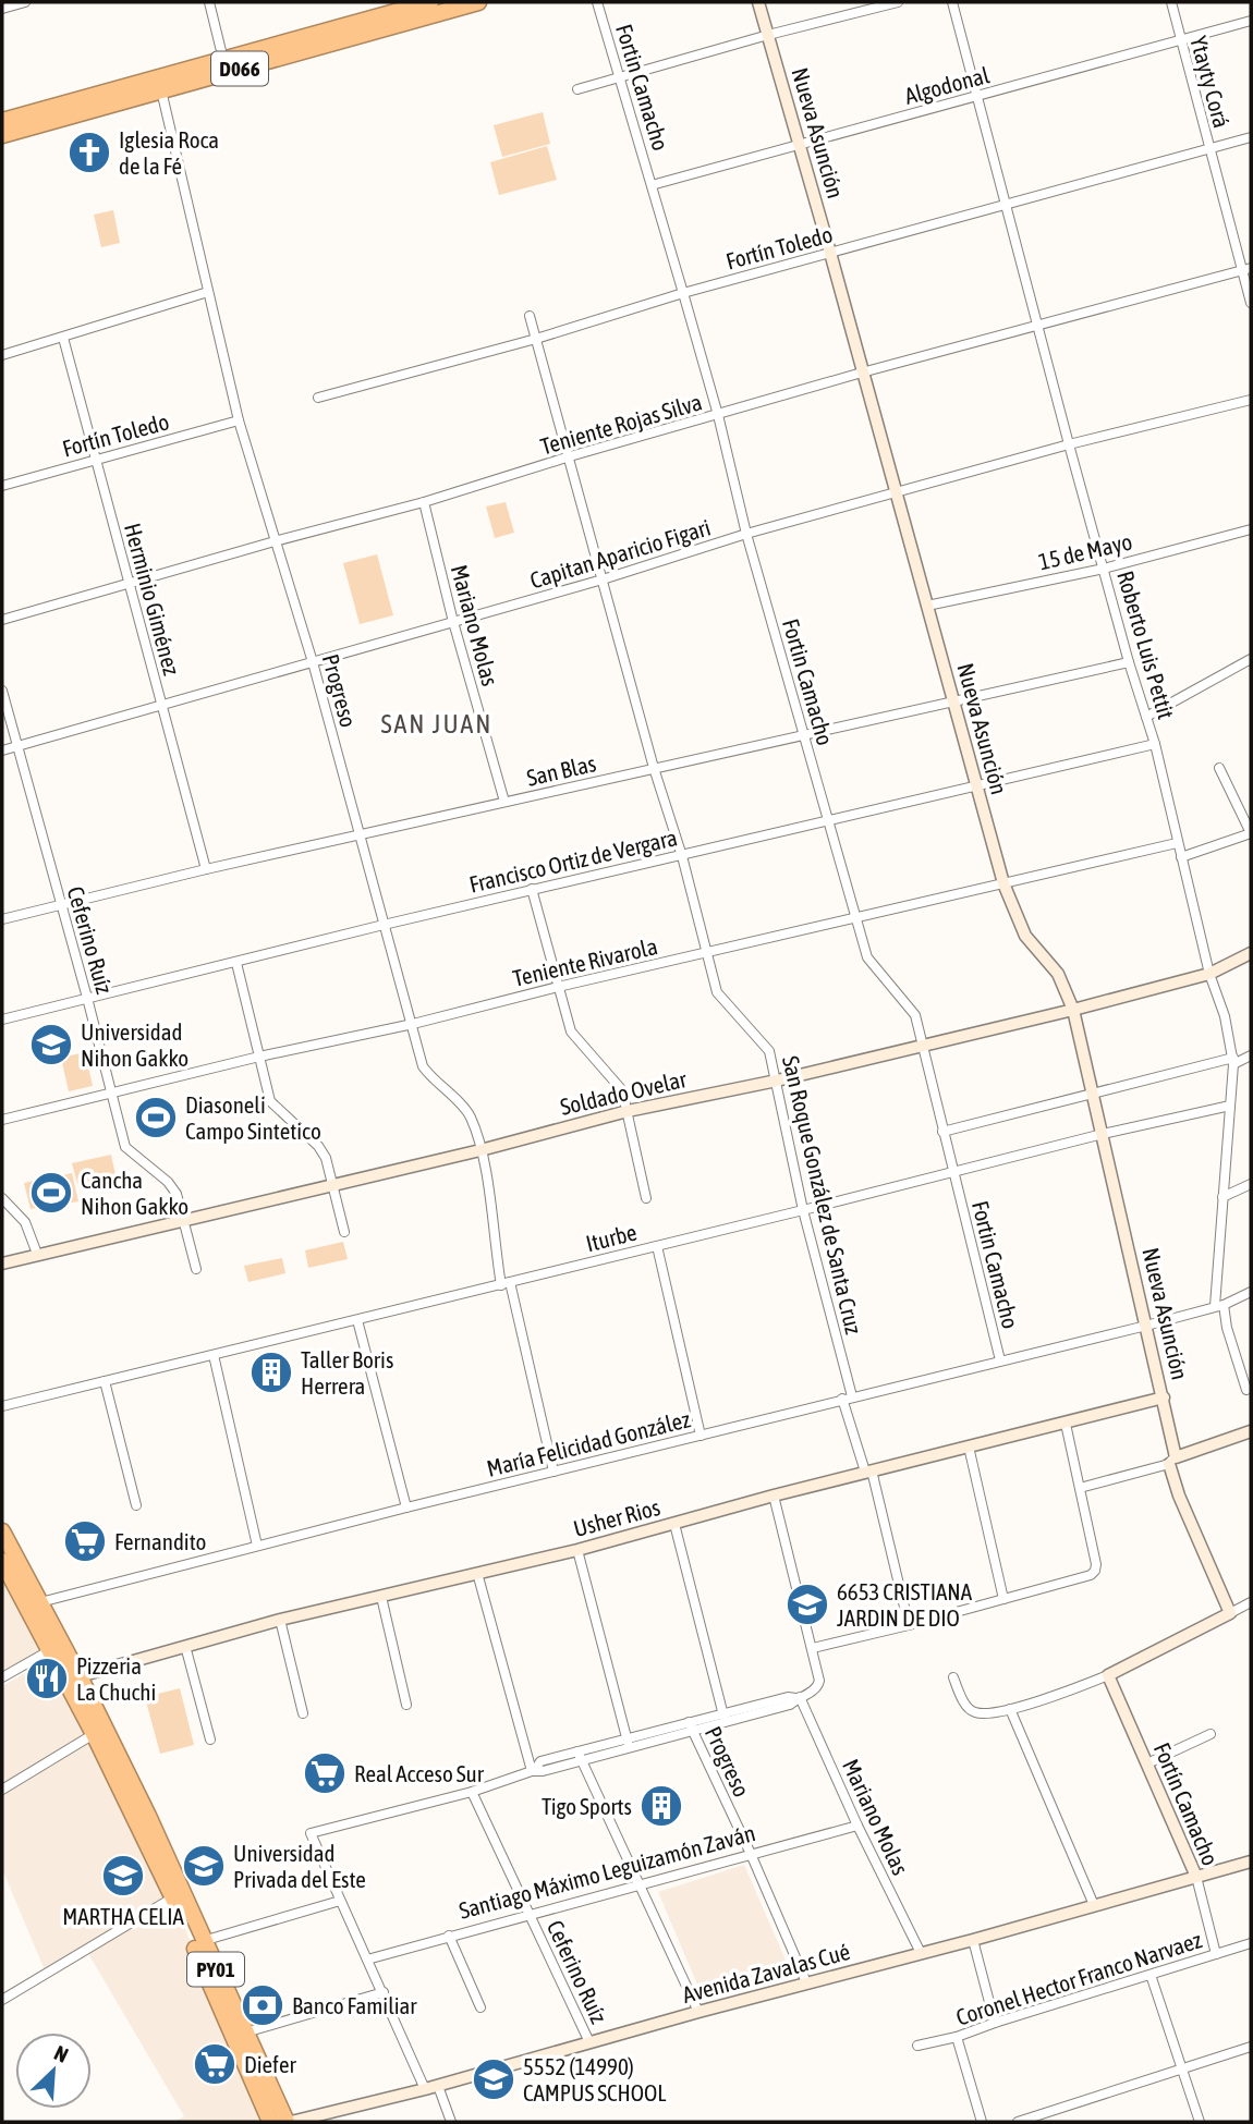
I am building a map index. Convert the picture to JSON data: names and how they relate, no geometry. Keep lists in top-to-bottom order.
{
  "streets": {
    "highway": ["D066", "PY01"],
    "street": [
      "Ytayty Corá",
      "Algodonal",
      "Fortin Camacho",
      "Nueva Asunción",
      "Fortín Toledo",
      "Teniente Rojas Silva",
      "15 de Mayo",
      "Capitan Aparicio Figari",
      "Herminio Giménez",
      "Mariano Molas",
      "Roberto Luis Pettit",
      "Progreso",
      "San Blas",
      "Francisco Ortiz de Vergara",
      "Ceferino Ruíz",
      "Teniente Rivarola",
      "Soldado Ovelar",
      "San Roque González de Santa Cruz",
      "Iturbe",
      "María Felicidad González",
      "Usher Rios",
      "Fortín Camacho",
      "Santiago Máximo Leguizamón Zaván",
      "Avenida Zavalas Cué",
      "Coronel Hector Franco Narvaez"
    ]
  },
  "crossings": [
    ["D066", "Progreso"],
    ["Ytayty Corá", "Algodonal"],
    ["Ytayty Corá", "Fortín Toledo"],
    ["Ytayty Corá", "Teniente Rojas Silva"],
    ["Algodonal", "Fortin Camacho"],
    ["Algodonal", "Nueva Asunción"],
    ["Algodonal", "Roberto Luis Pettit"],
    ["Fortin Camacho", "Fortín Toledo"],
    ["Fortin Camacho", "Teniente Rojas Silva"],
    ["Fortin Camacho", "Capitan Aparicio Figari"],
    ["Fortin Camacho", "San Blas"],
    ["Fortin Camacho", "Francisco Ortiz de Vergara"],
    ["Fortin Camacho", "Teniente Rivarola"],
    ["Fortin Camacho", "Soldado Ovelar"],
    ["Fortin Camacho", "Iturbe"],
    ["Fortin Camacho", "María Felicidad González"],
    ["Nueva Asunción", "Fortín Toledo"],
    ["Nueva Asunción", "Teniente Rojas Silva"],
    ["Nueva Asunción", "15 de Mayo"],
    ["Nueva Asunción", "Capitan Aparicio Figari"],
    ["Nueva Asunción", "San Blas"],
    ["Nueva Asunción", "Francisco Ortiz de Vergara"],
    ["Nueva Asunción", "Teniente Rivarola"],
    ["Nueva Asunción", "Soldado Ovelar"],
    ["Nueva Asunción", "Iturbe"],
    ["Nueva Asunción", "María Felicidad González"],
    ["Nueva Asunción", "Usher Rios"],
    ["Fortín Toledo", "Herminio Giménez"],
    ["Fortín Toledo", "Roberto Luis Pettit"],
    ["Fortín Toledo", "Progreso"],
    ["Fortín Toledo", "San Roque González de Santa Cruz"],
    ["Teniente Rojas Silva", "Herminio Giménez"],
    ["Teniente Rojas Silva", "Mariano Molas"],
    ["Teniente Rojas Silva", "Roberto Luis Pettit"],
    ["Teniente Rojas Silva", "Progreso"],
    ["Teniente Rojas Silva", "San Roque González de Santa Cruz"],
    ["15 de Mayo", "Roberto Luis Pettit"],
    ["Capitan Aparicio Figari", "Herminio Giménez"],
    ["Capitan Aparicio Figari", "Mariano Molas"],
    ["Capitan Aparicio Figari", "Roberto Luis Pettit"],
    ["Capitan Aparicio Figari", "Progreso"],
    ["Capitan Aparicio Figari", "Ceferino Ruíz"],
    ["Capitan Aparicio Figari", "San Roque González de Santa Cruz"],
    ["Herminio Giménez", "San Blas"],
    ["Mariano Molas", "San Blas"],
    ["Mariano Molas", "Santiago Máximo Leguizamón Zaván"],
    ["Mariano Molas", "Avenida Zavalas Cué"],
    ["Roberto Luis Pettit", "San Blas"],
    ["Roberto Luis Pettit", "Francisco Ortiz de Vergara"],
    ["Roberto Luis Pettit", "Teniente Rivarola"],
    ["Roberto Luis Pettit", "Soldado Ovelar"],
    ["Roberto Luis Pettit", "Iturbe"],
    ["Progreso", "San Blas"],
    ["Progreso", "Francisco Ortiz de Vergara"],
    ["Progreso", "Teniente Rivarola"],
    ["Progreso", "Soldado Ovelar"],
    ["Progreso", "Iturbe"],
    ["Progreso", "María Felicidad González"],
    ["Progreso", "Santiago Máximo Leguizamón Zaván"],
    ["Progreso", "Avenida Zavalas Cué"],
    ["San Blas", "Ceferino Ruíz"],
    ["San Blas", "San Roque González de Santa Cruz"],
    ["Francisco Ortiz de Vergara", "Ceferino Ruíz"],
    ["Francisco Ortiz de Vergara", "San Roque González de Santa Cruz"],
    ["Ceferino Ruíz", "Teniente Rivarola"],
    ["Ceferino Ruíz", "Soldado Ovelar"],
    ["Ceferino Ruíz", "Santiago Máximo Leguizamón Zaván"],
    ["Ceferino Ruíz", "Avenida Zavalas Cué"],
    ["Teniente Rivarola", "San Roque González de Santa Cruz"],
    ["Soldado Ovelar", "San Roque González de Santa Cruz"],
    ["San Roque González de Santa Cruz", "Iturbe"],
    ["San Roque González de Santa Cruz", "María Felicidad González"],
    ["San Roque González de Santa Cruz", "Usher Rios"],
    ["María Felicidad González", "PY01"],
    ["Usher Rios", "PY01"],
    ["Fortín Camacho", "Avenida Zavalas Cué"],
    ["Fortín Camacho", "Coronel Hector Franco Narvaez"],
    ["PY01", "Avenida Zavalas Cué"]
  ],
  "districts": ["SAN JUAN"],
  "places": {
    "church": ["Iglesia Roca de la Fé"],
    "school or university": [
      "Universidad Nihon Gakko",
      "6653 CRISTIANA JARDIN DE DIO",
      "Universidad Privada del Este",
      "MARTHA CELIA",
      "5552 (14990) CAMPUS SCHOOL"
    ],
    "sports": ["Diasoneli Campo Sintetico", "Cancha Nihon Gakko"],
    "building": ["Taller Boris Herrera", "Tigo Sports"],
    "supermarket": ["Fernandito", "Real Acceso Sur", "Diefer"],
    "restaurant": ["Pizzeria La Chuchi"],
    "bank": ["Banco Familiar"]
  },
  "north": "top right"
}
